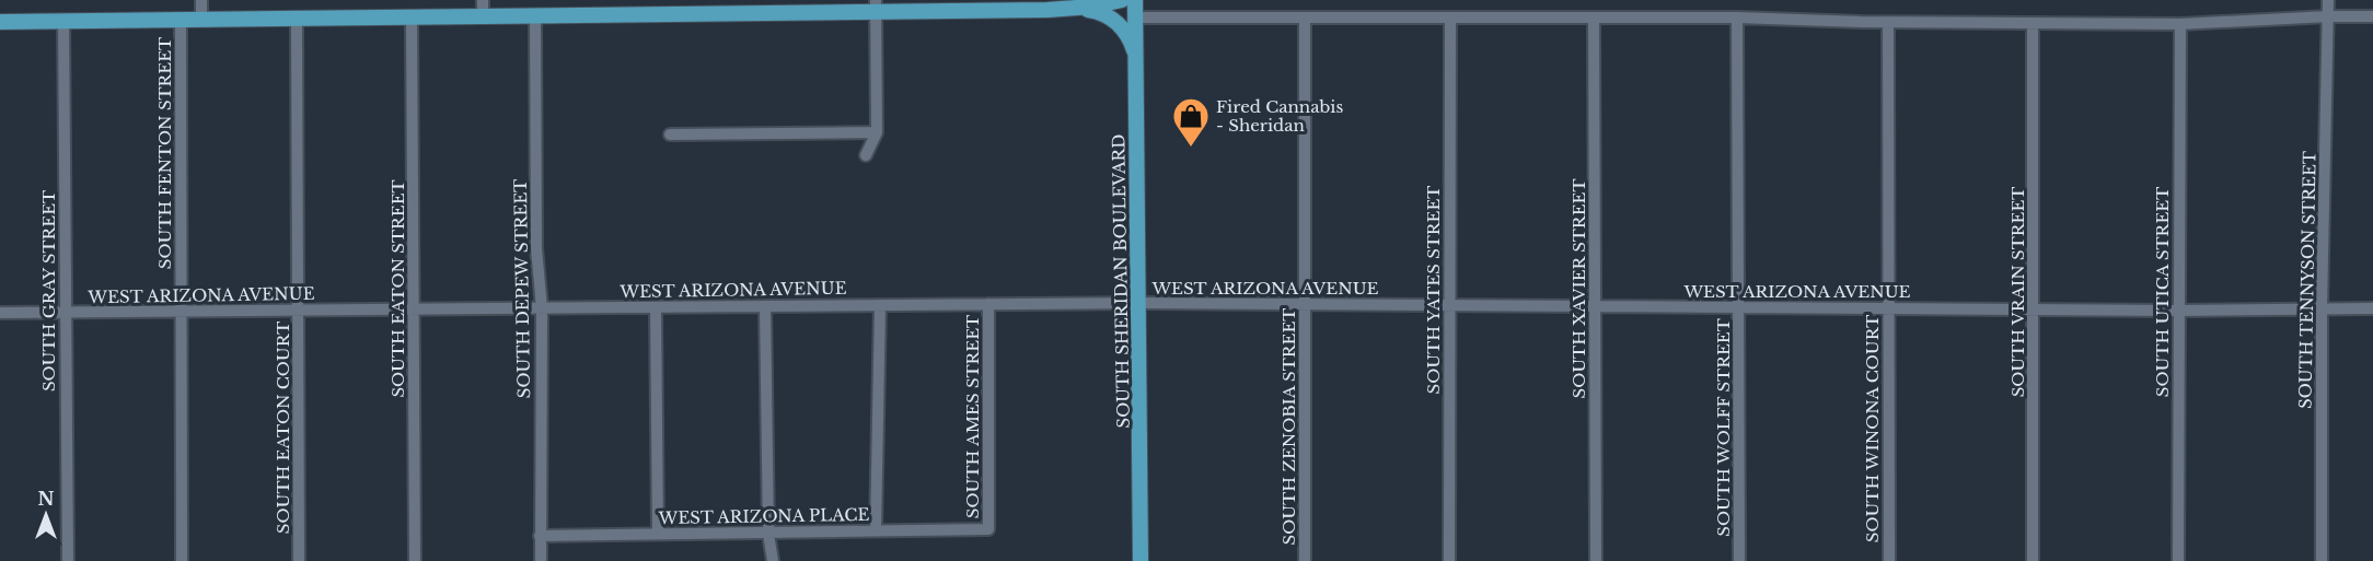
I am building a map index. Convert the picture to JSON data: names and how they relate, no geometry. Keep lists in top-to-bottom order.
{
  "streets": {
    "main road": ["SOUTH SHERIDAN BOULEVARD"],
    "street": [
      "SOUTH FENTON STREET",
      "SOUTH TENNYSON STREET",
      "WEST ARIZONA AVENUE",
      "SOUTH EATON STREET",
      "SOUTH DEPEW STREET",
      "SOUTH XAVIER STREET",
      "SOUTH YATES STREET",
      "SOUTH GRAY STREET",
      "SOUTH VRAIN STREET",
      "SOUTH UTICA STREET",
      "SOUTH AMES STREET",
      "SOUTH ZENOBIA STREET",
      "SOUTH EATON COURT",
      "SOUTH WOLFF STREET",
      "SOUTH WINONA COURT",
      "WEST ARIZONA PLACE"
    ]
  },
  "crossings": [
    ["SOUTH FENTON STREET", "WEST ARIZONA AVENUE"],
    ["SOUTH TENNYSON STREET", "WEST ARIZONA AVENUE"],
    ["SOUTH SHERIDAN BOULEVARD", "WEST ARIZONA AVENUE"],
    ["WEST ARIZONA AVENUE", "SOUTH EATON STREET"],
    ["WEST ARIZONA AVENUE", "SOUTH DEPEW STREET"],
    ["WEST ARIZONA AVENUE", "SOUTH XAVIER STREET"],
    ["WEST ARIZONA AVENUE", "SOUTH YATES STREET"],
    ["WEST ARIZONA AVENUE", "SOUTH GRAY STREET"],
    ["WEST ARIZONA AVENUE", "SOUTH VRAIN STREET"],
    ["WEST ARIZONA AVENUE", "SOUTH UTICA STREET"],
    ["WEST ARIZONA AVENUE", "SOUTH AMES STREET"],
    ["WEST ARIZONA AVENUE", "SOUTH ZENOBIA STREET"],
    ["WEST ARIZONA AVENUE", "SOUTH EATON COURT"],
    ["WEST ARIZONA AVENUE", "SOUTH WOLFF STREET"],
    ["WEST ARIZONA AVENUE", "SOUTH WINONA COURT"],
    ["SOUTH DEPEW STREET", "WEST ARIZONA PLACE"],
    ["SOUTH AMES STREET", "WEST ARIZONA PLACE"]
  ],
  "places": {
    "shop": ["Fired Cannabis - Sheridan"]
  },
  "north": "top"
}
